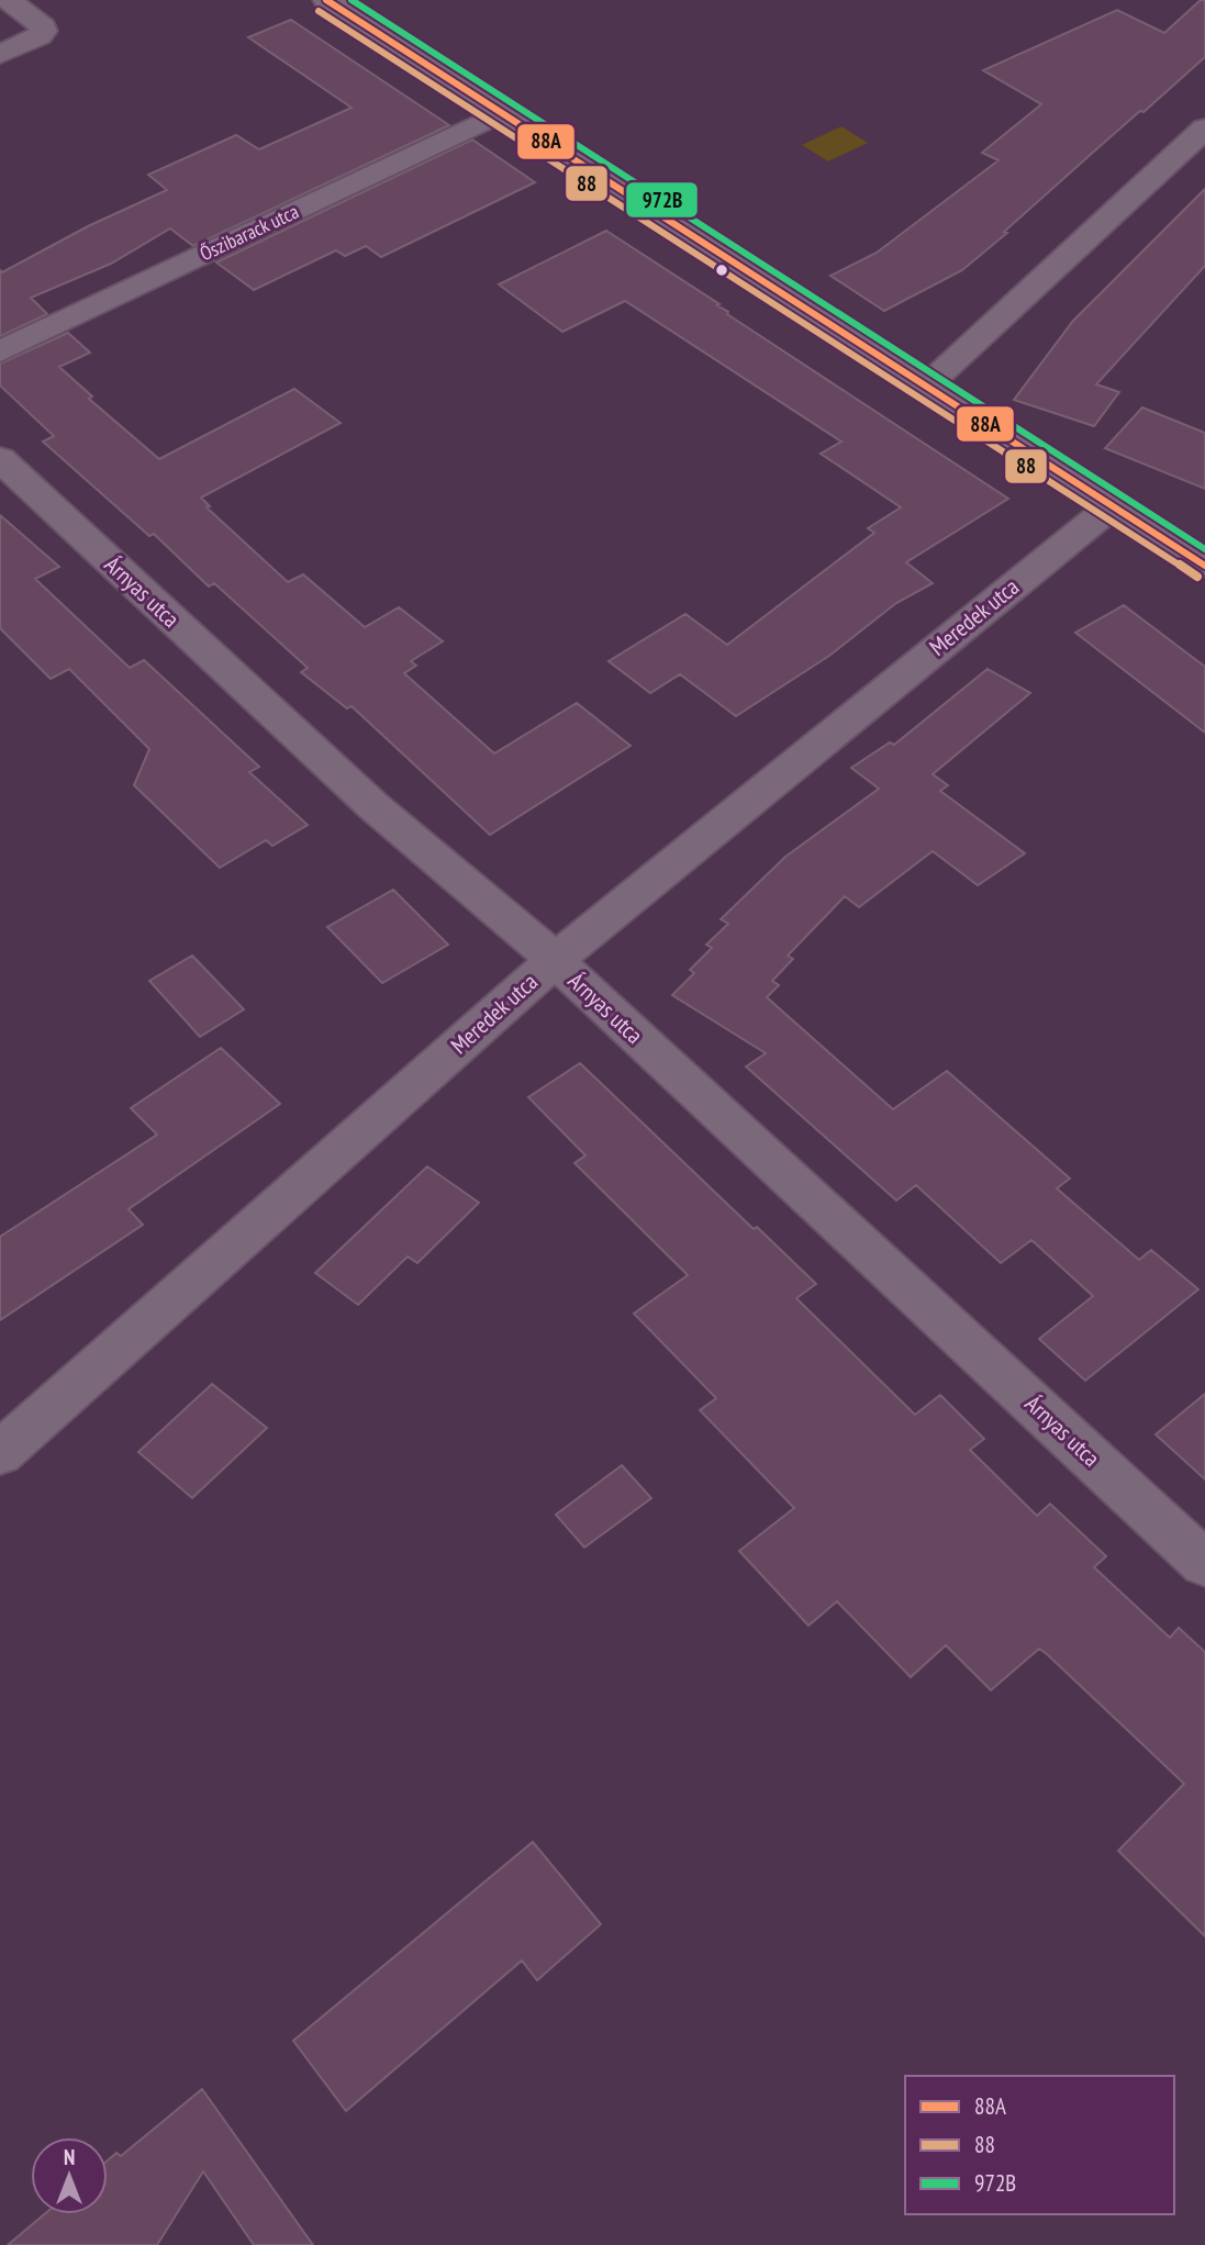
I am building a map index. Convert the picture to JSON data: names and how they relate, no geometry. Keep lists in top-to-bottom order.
{
  "streets": {
    "street": ["Őszibarack utca", "Árnyas utca", "Meredek utca"]
  },
  "crossings": [
    ["Árnyas utca", "Meredek utca"]
  ],
  "lines": ["transit line 88A", "transit line 972B", "transit line 88"],
  "legend": ["88A", "88", "972B"],
  "north": "top"
}
